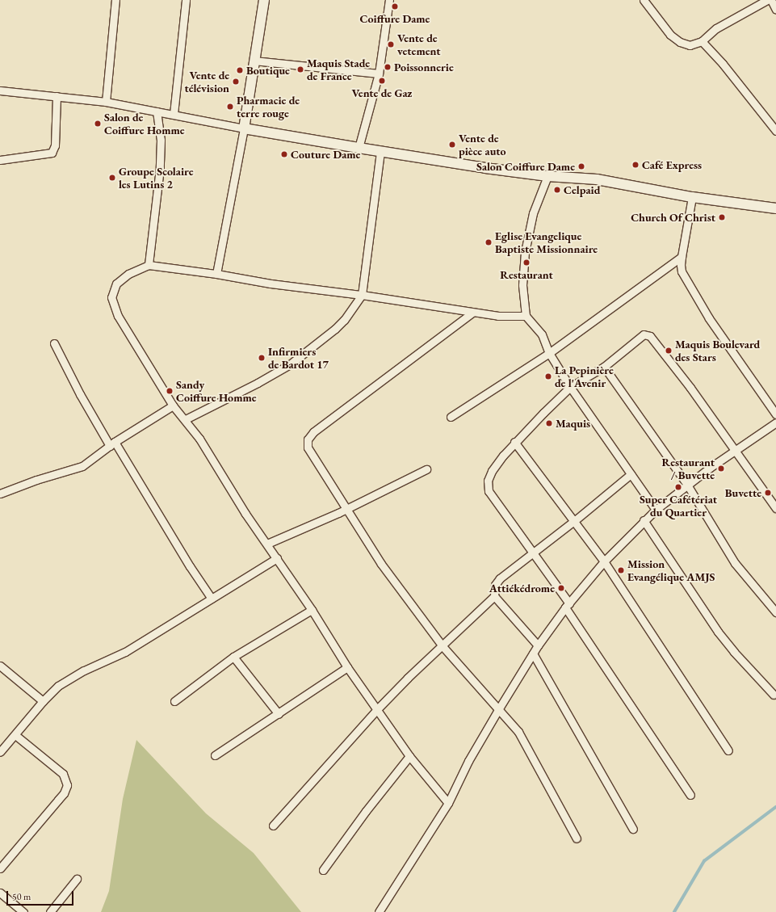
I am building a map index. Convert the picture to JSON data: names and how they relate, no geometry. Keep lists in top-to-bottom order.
{
  "places": [
    "Coiffure Dame",
    "Vente de vetement",
    "Poissonnerie",
    "Maquis Stade de France",
    "Boutique",
    "Vente de Gaz",
    "Vente de télévision",
    "Pharmacie de terre rouge",
    "Salon de Coiffure Homme",
    "Vente de pièce auto",
    "Couture Dame",
    "Café Express",
    "Salon Coiffure Dame",
    "Groupe Scolaire les Lutins 2",
    "Celpaid",
    "Church Of Christ",
    "Eglise Evangelique Baptiste Missionnaire",
    "Restaurant",
    "Maquis Boulevard des Stars",
    "Infirmiers de Bardot 17",
    "La Pepinière de l'Avenir",
    "Sandy Coiffure Homme",
    "Maquis",
    "Restaurant / Buvette",
    "Super Cafétériat du Quartier",
    "Buvette",
    "Mission Evangélique AMJS",
    "Attiékédrome"
  ],
  "scale_bar": "50 m"
}
